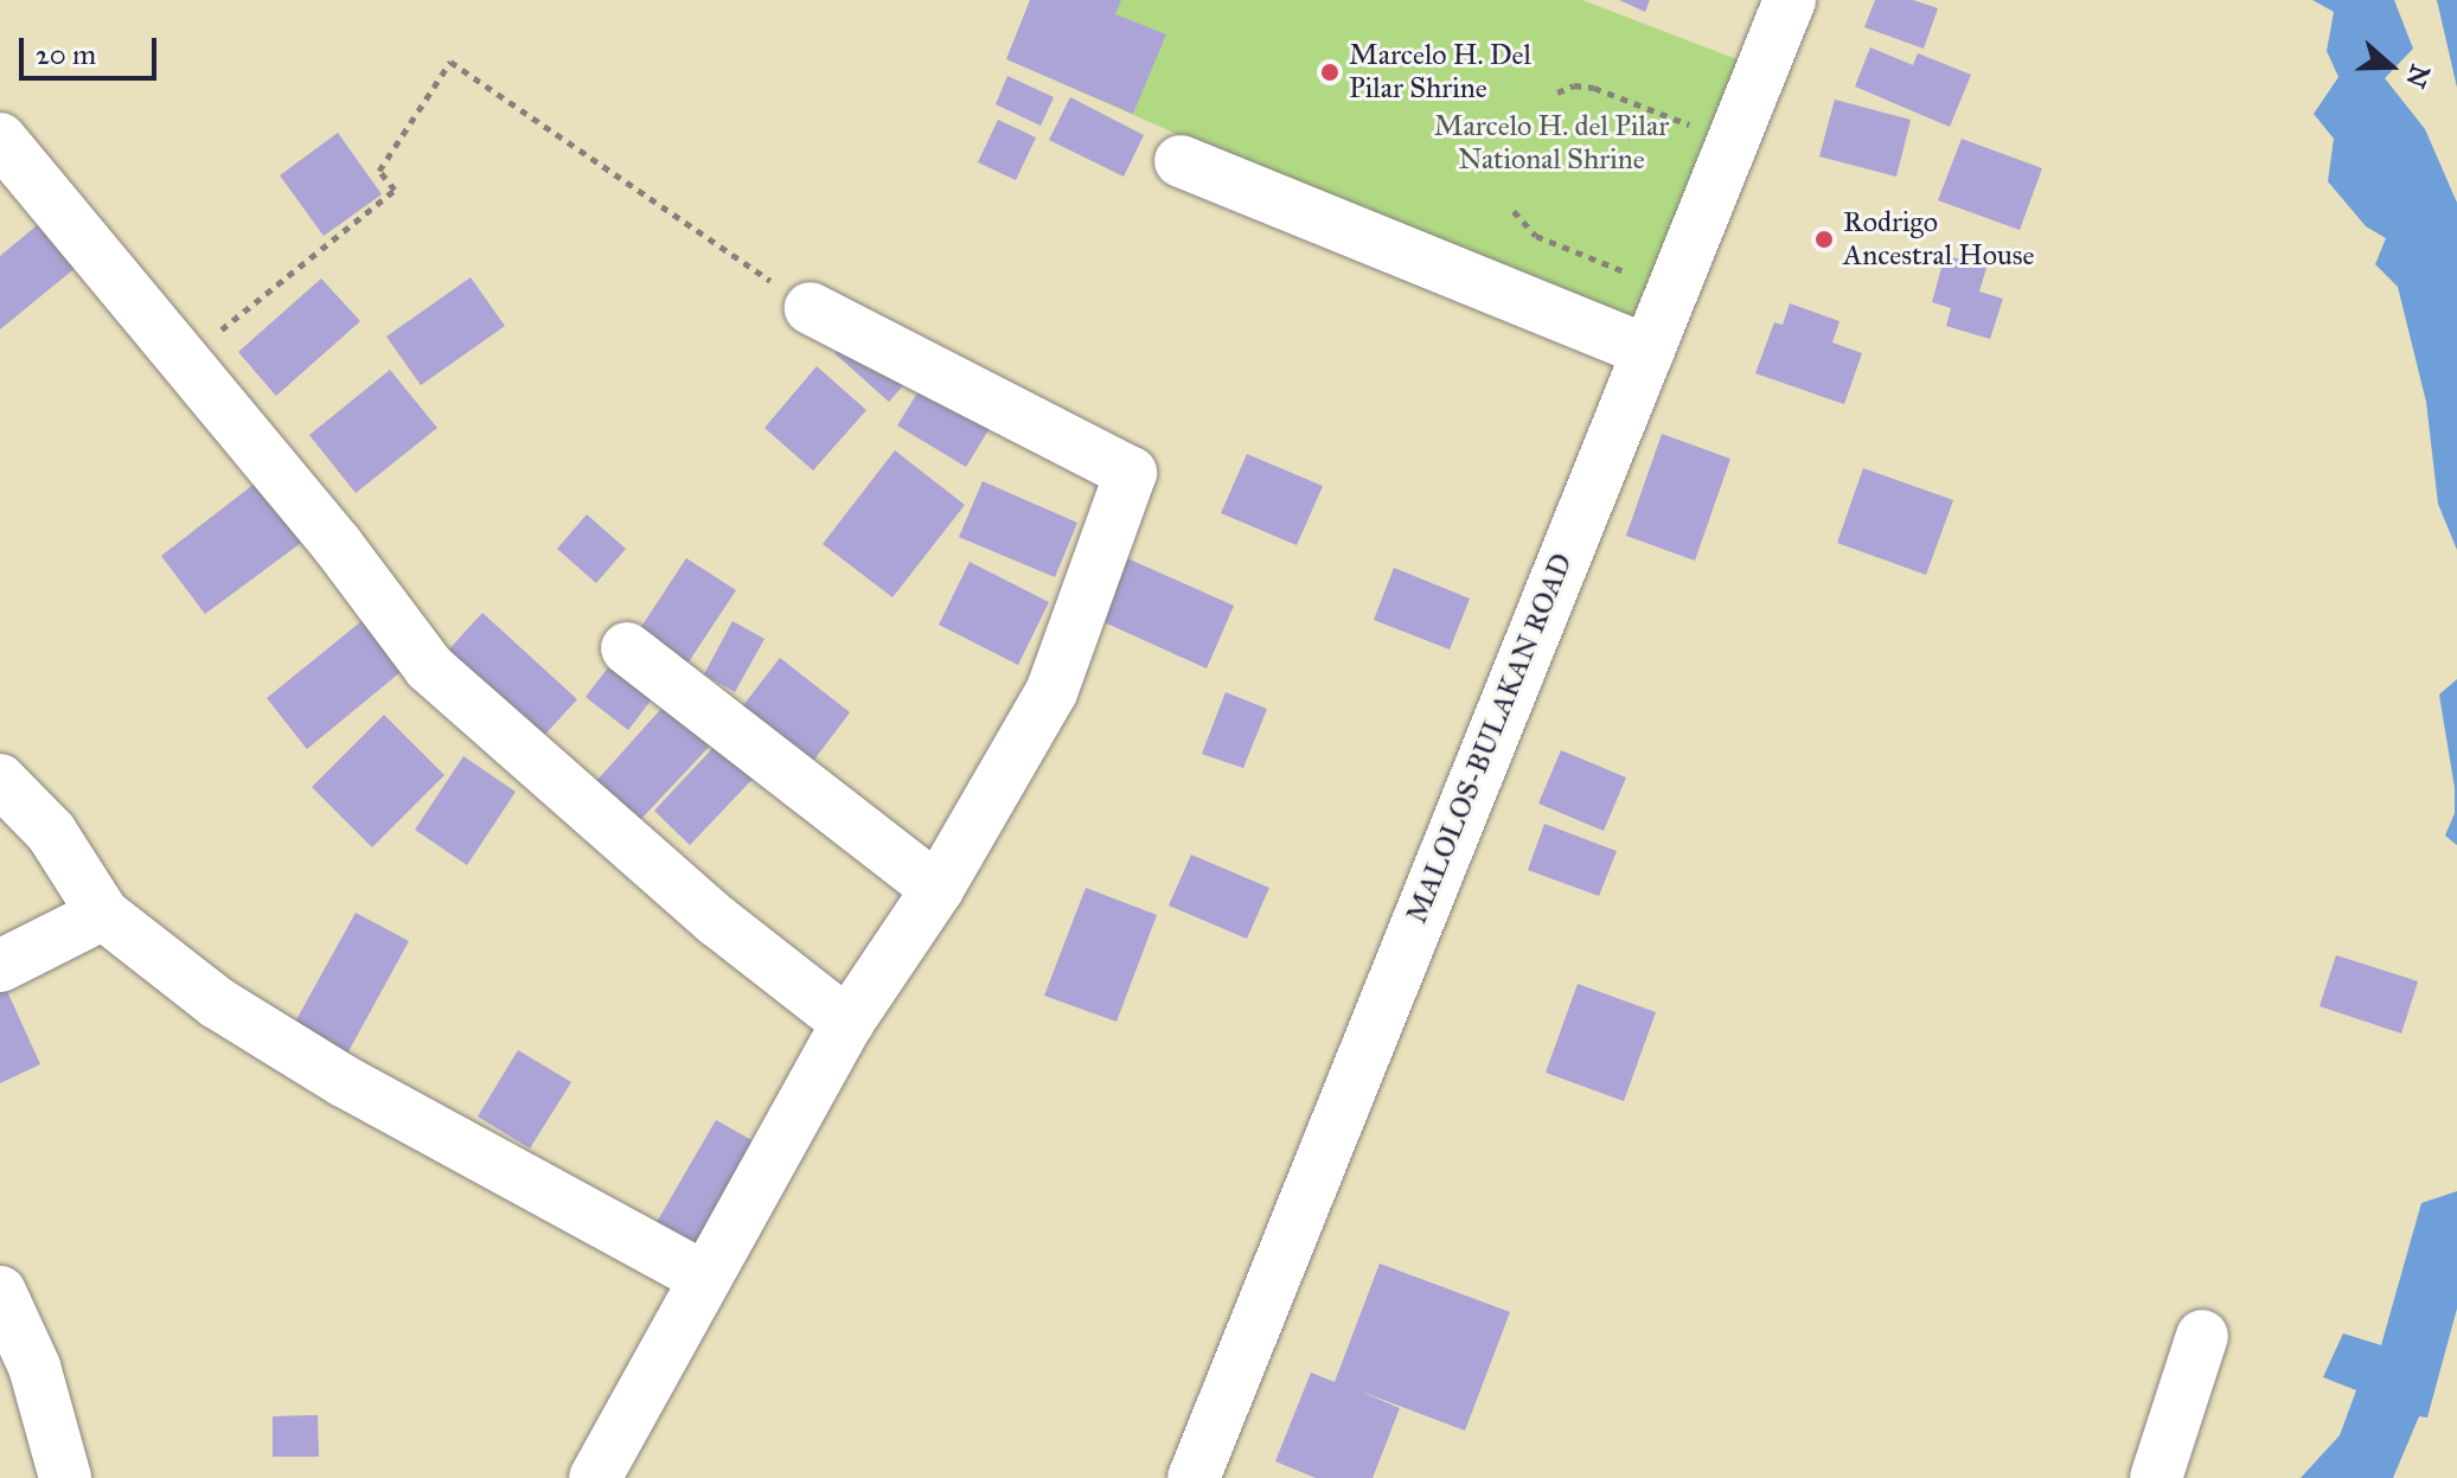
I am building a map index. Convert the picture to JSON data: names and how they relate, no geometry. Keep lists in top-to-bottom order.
{
  "streets": {
    "street": ["MALOLOS-BULAKAN ROAD"]
  },
  "parks": ["Marcelo H. del Pilar National Shrine"],
  "places": ["Marcelo H. Del Pilar Shrine", "Rodrigo Ancestral House"],
  "scale_bar": "20 m",
  "north": "right"
}
